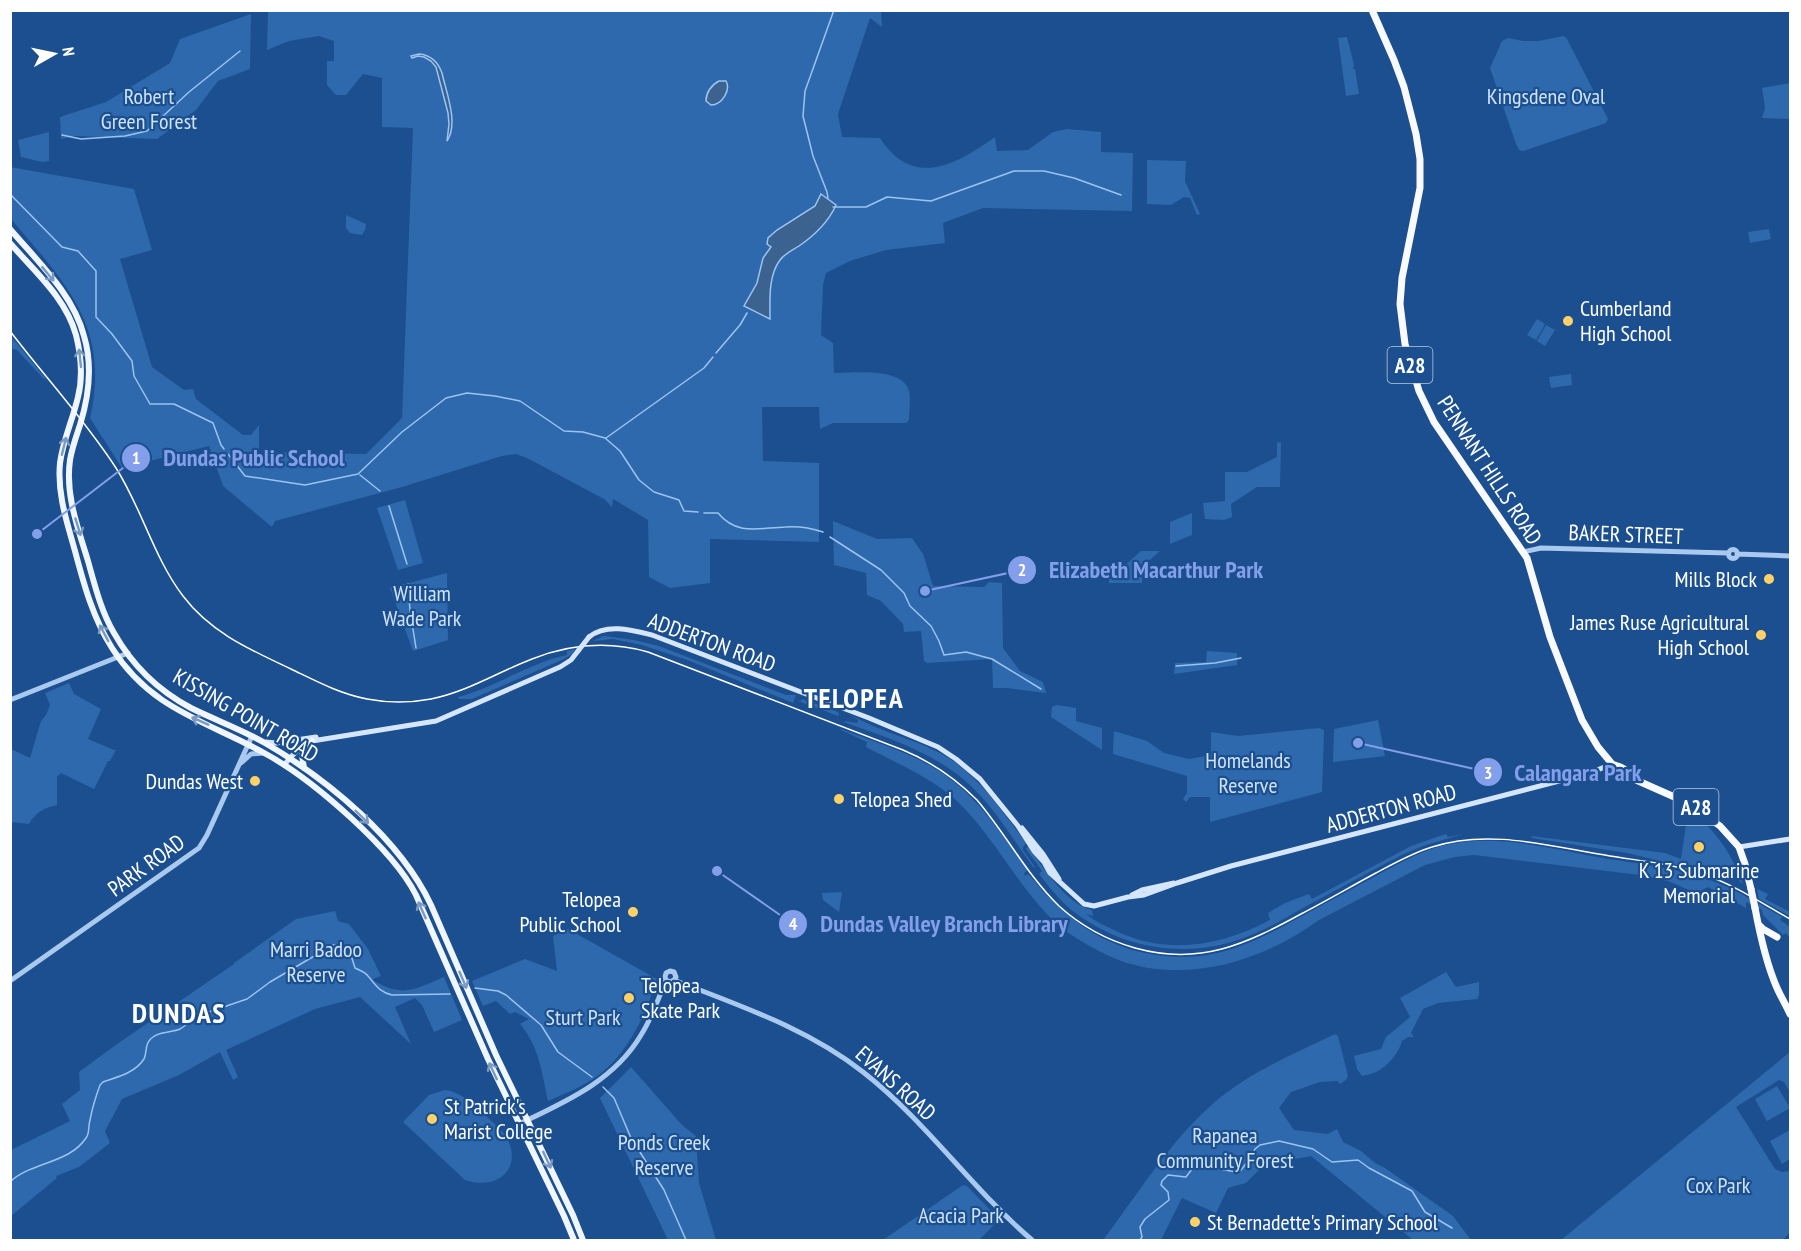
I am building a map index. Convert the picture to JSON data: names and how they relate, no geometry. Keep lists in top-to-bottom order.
{
  "streets": {
    "highway": ["A28", "PENNANT HILLS ROAD"],
    "main road": ["ADDERTON ROAD", "KISSING POINT ROAD"],
    "street": ["BAKER STREET", "PARK ROAD", "EVANS ROAD"]
  },
  "crossings": [
    ["PENNANT HILLS ROAD", "BAKER STREET"],
    ["PENNANT HILLS ROAD", "ADDERTON ROAD"],
    ["ADDERTON ROAD", "KISSING POINT ROAD"],
    ["KISSING POINT ROAD", "PARK ROAD"]
  ],
  "districts": ["TELOPEA", "DUNDAS"],
  "parks": [
    "Robert Green Forest",
    "Kingsdene Oval",
    "William Wade Park",
    "Homelands Reserve",
    "Marri Badoo Reserve",
    "Sturt Park",
    "Rapanea Community Forest",
    "Ponds Creek Reserve",
    "Cox Park",
    "Acacia Park"
  ],
  "places": [
    "Cumberland High School",
    "Dundas Public School",
    "Mills Block",
    "Elizabeth Macarthur Park",
    "James Ruse Agricultural High School",
    "Calangara Park",
    "Dundas West",
    "Telopea Shed",
    "K 13 Submarine Memorial",
    "Dundas Valley Branch Library",
    "Telopea Public School",
    "Telopea Skate Park",
    "St Patrick's Marist College",
    "St Bernadette's Primary School"
  ],
  "north": "right"
}
